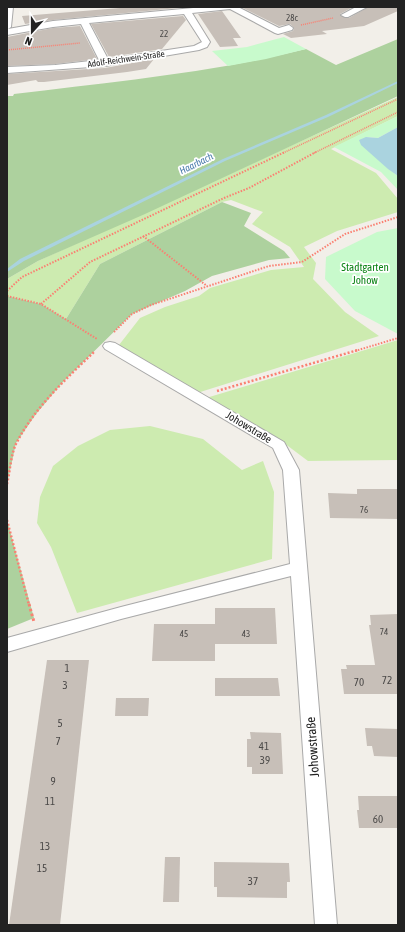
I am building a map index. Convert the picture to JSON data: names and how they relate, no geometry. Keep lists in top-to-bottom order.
{
  "streets": {
    "street": ["Adolf-Reichwein-Straße", "Johowstraße"]
  },
  "water": ["Haarbach"],
  "parks": ["Stadtgarten Johow"],
  "house_numbers": [
    "28c",
    "22",
    "76",
    "74",
    "45",
    "43",
    "1",
    "72",
    "70",
    "3",
    "5",
    "7",
    "41",
    "39",
    "9",
    "11",
    "60",
    "13",
    "15",
    "37"
  ],
  "north": "bottom"
}
